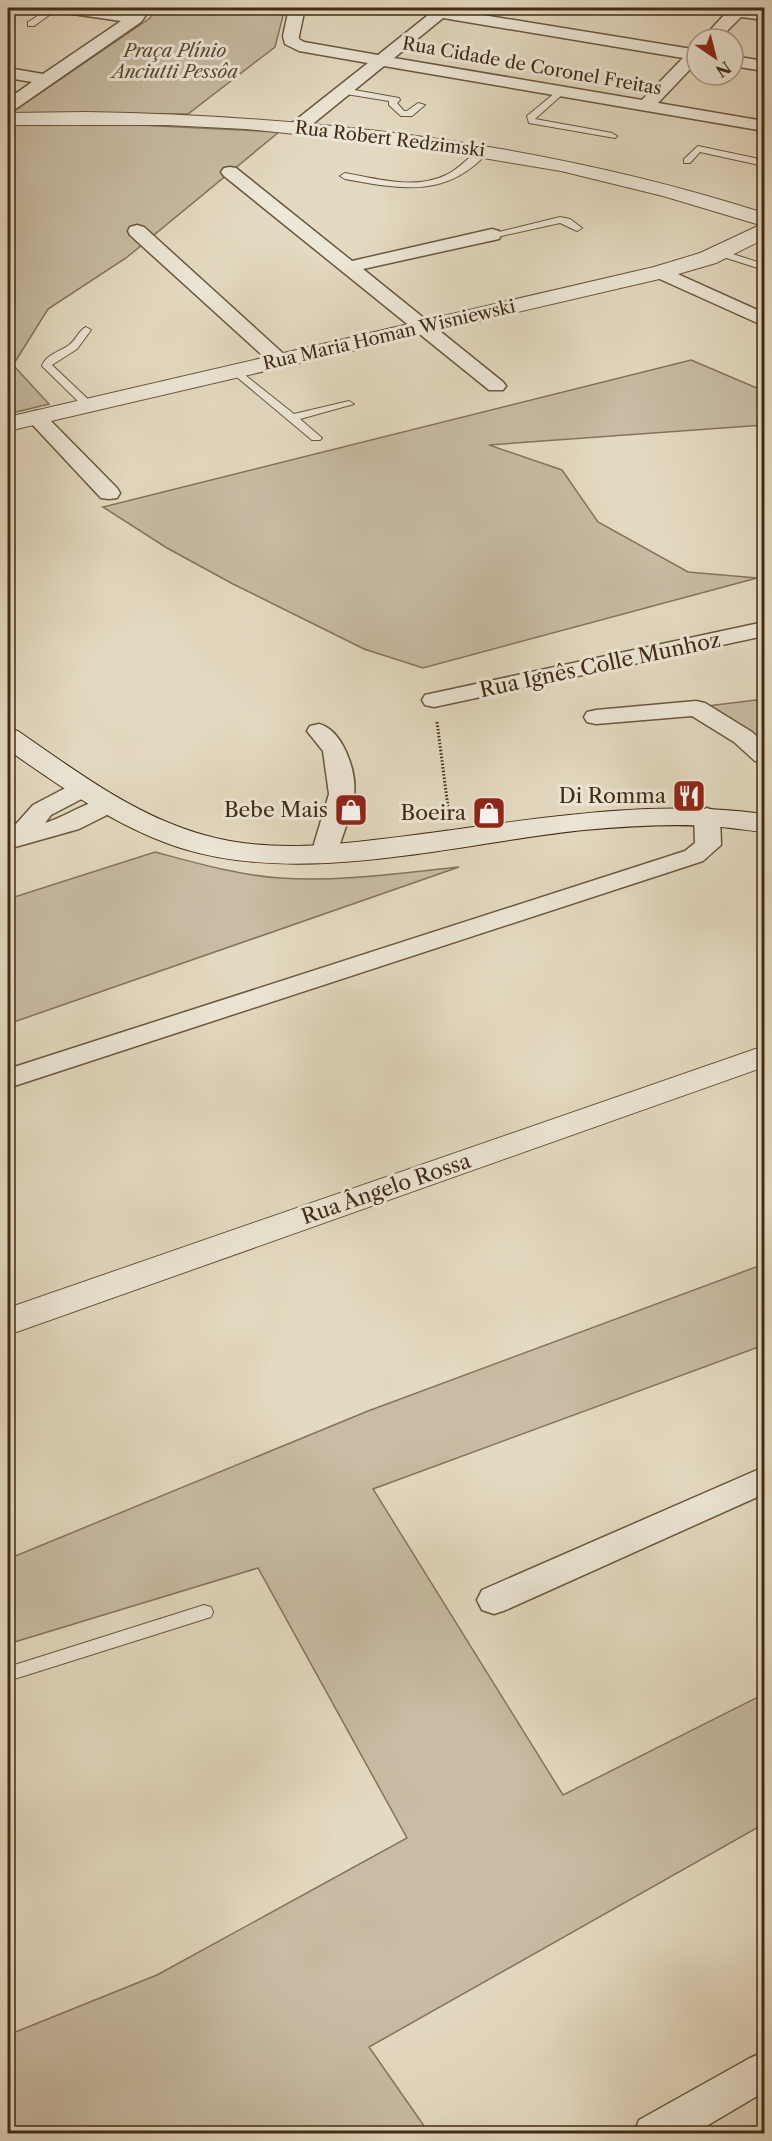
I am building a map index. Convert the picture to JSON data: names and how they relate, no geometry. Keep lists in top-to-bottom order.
{
  "streets": {
    "street": [
      "Rua Cidade de Coronel Freitas",
      "Rua Robert Redzimski",
      "Rua Maria Homan Wisniewski",
      "Rua Ignês Colle Munhoz",
      "Rua Ângelo Rossa"
    ]
  },
  "parks": ["Praça Plínio Anciutti Pessôa"],
  "places": {
    "restaurant": ["Di Romma"],
    "shop": ["Bebe Mais", "Boeira"]
  },
  "north": "bottom right"
}
